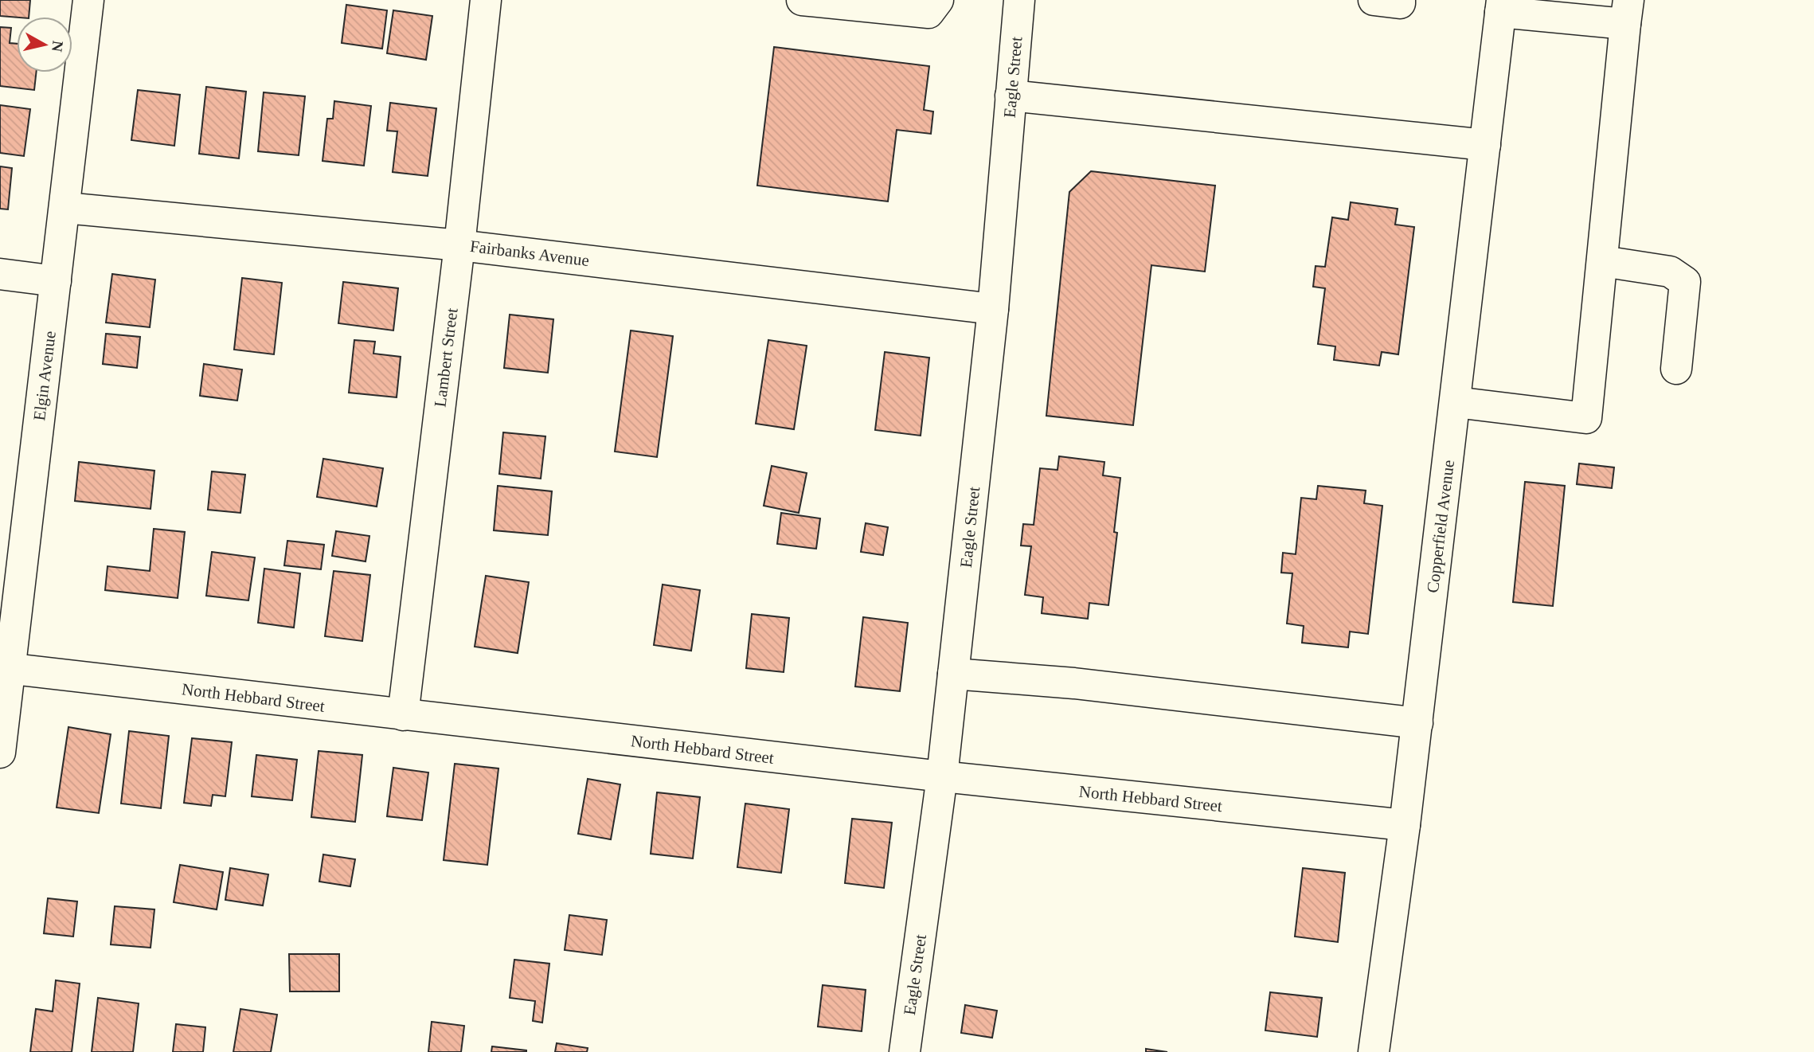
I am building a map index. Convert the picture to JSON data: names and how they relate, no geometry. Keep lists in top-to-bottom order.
{
  "streets": {
    "street": [
      "Eagle Street",
      "Fairbanks Avenue",
      "Lambert Street",
      "Elgin Avenue",
      "Copperfield Avenue",
      "North Hebbard Street"
    ]
  },
  "crossings": [
    ["Eagle Street", "Fairbanks Avenue"],
    ["Eagle Street", "North Hebbard Street"],
    ["Fairbanks Avenue", "Lambert Street"],
    ["Fairbanks Avenue", "Elgin Avenue"],
    ["Lambert Street", "North Hebbard Street"],
    ["Elgin Avenue", "North Hebbard Street"],
    ["Copperfield Avenue", "North Hebbard Street"]
  ],
  "north": "right"
}
